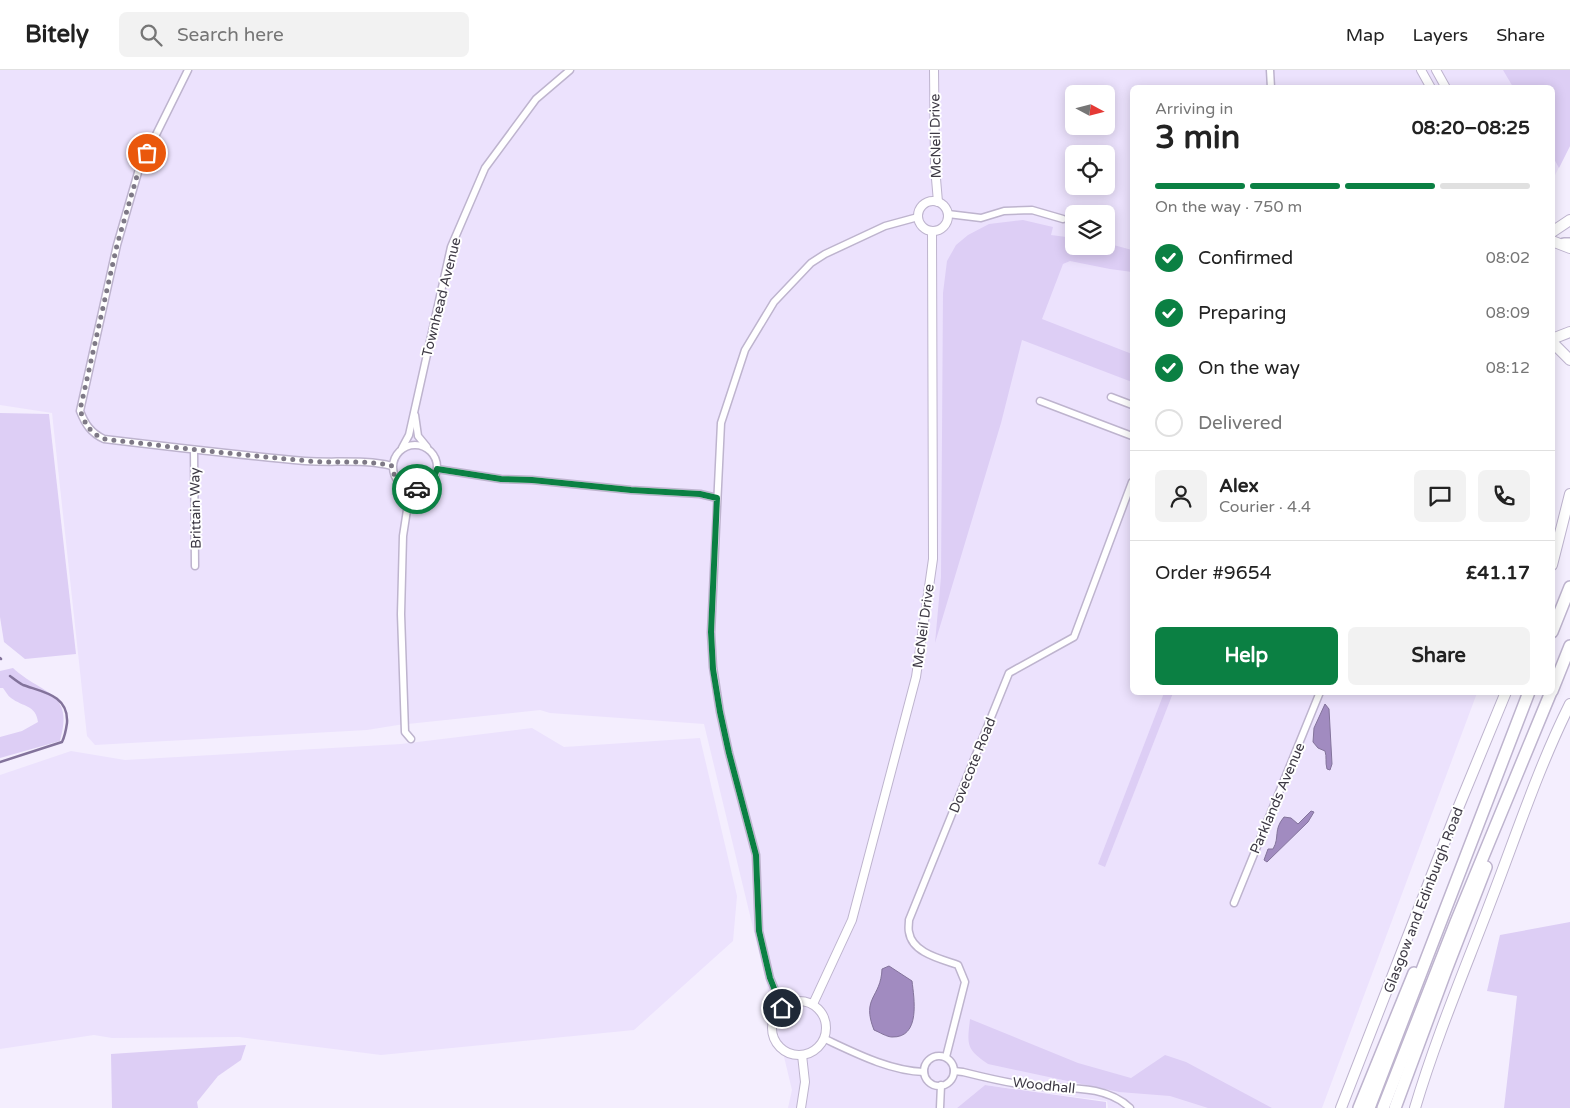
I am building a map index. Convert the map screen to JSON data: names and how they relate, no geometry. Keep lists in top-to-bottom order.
{
  "streets": {
    "highway": ["Glasgow and Edinburgh Road"],
    "street": [
      "McNeil Drive",
      "Townhead Avenue",
      "Brittain Way",
      "Dovecote Road",
      "Parklands Avenue",
      "Woodhall"
    ]
  },
  "crossings": [
    ["Townhead Avenue", "Brittain Way"],
    ["Dovecote Road", "Woodhall"]
  ],
  "north": "right",
  "page": {
    "header": "Bitely",
    "search": "Search here",
    "nav": ["Map", "Layers", "Share"],
    "heading": ["3 min", "Arriving in", "08:20–08:25"],
    "panel": [
      "Alex",
      "Courier · 4.4",
      "Order #9654",
      "£41.17"
    ],
    "bar": "On the way · 750 m",
    "list": [
      ["Confirmed", "08:02"],
      ["Preparing", "08:09"],
      ["On the way", "08:12"],
      "Delivered"
    ],
    "buttons": ["Help", "Share"]
  }
}
